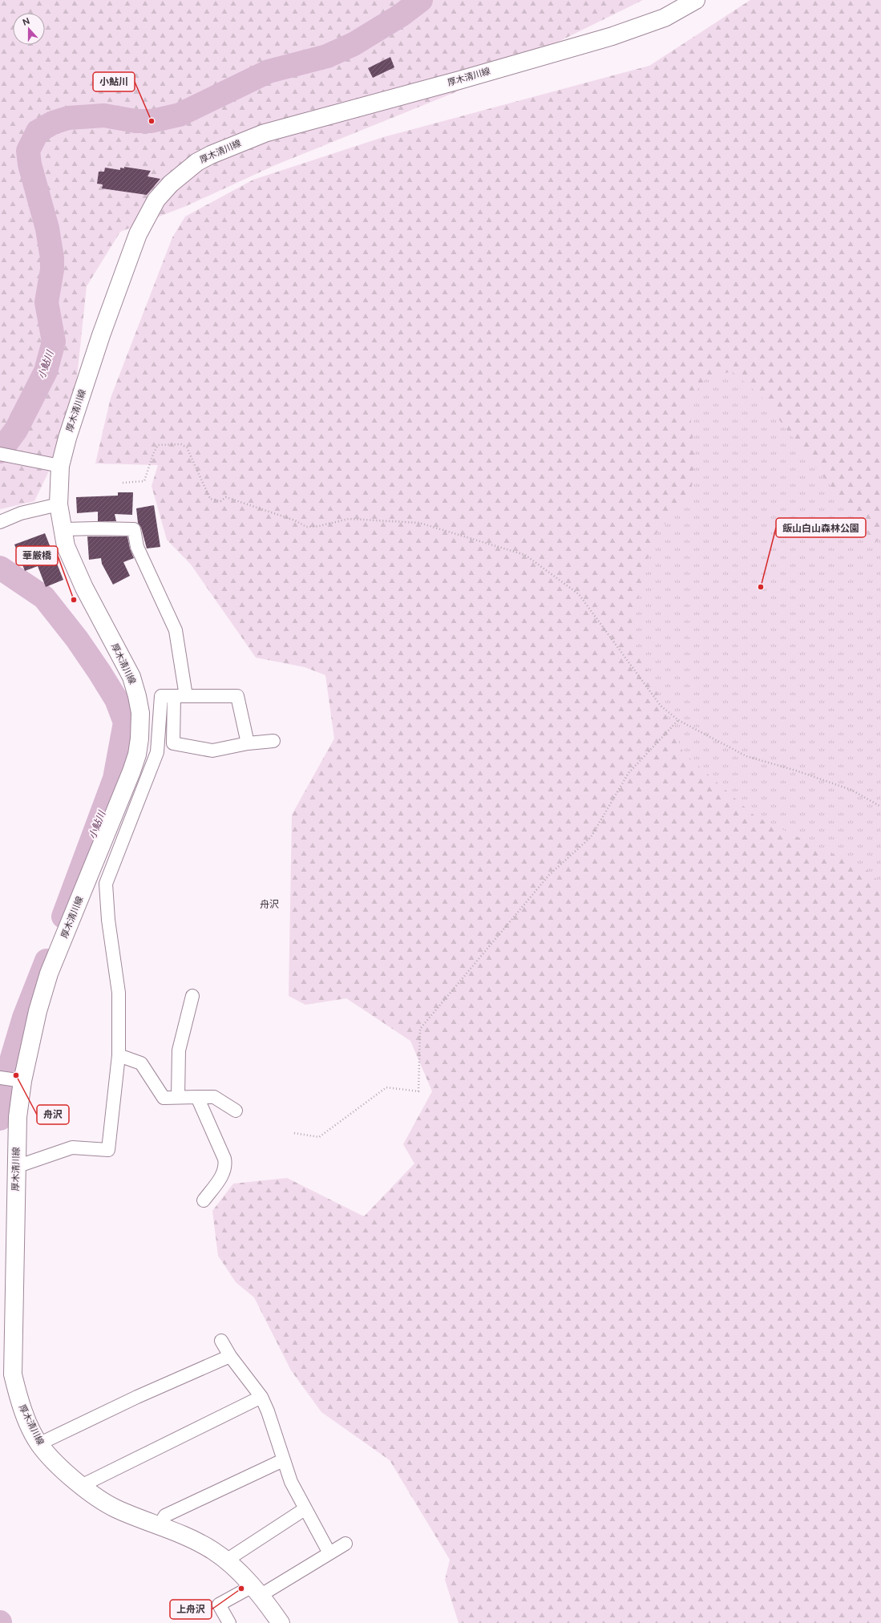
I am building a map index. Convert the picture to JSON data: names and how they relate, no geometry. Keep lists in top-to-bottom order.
{
  "streets": {
    "main road": ["厚木清川線"]
  },
  "districts": ["舟沢"],
  "water": ["小鮎川"],
  "places": [
    "小鮎川",
    "飯山白山森林公園",
    "華厳橋",
    "舟沢",
    "上舟沢"
  ],
  "north": "top"
}
